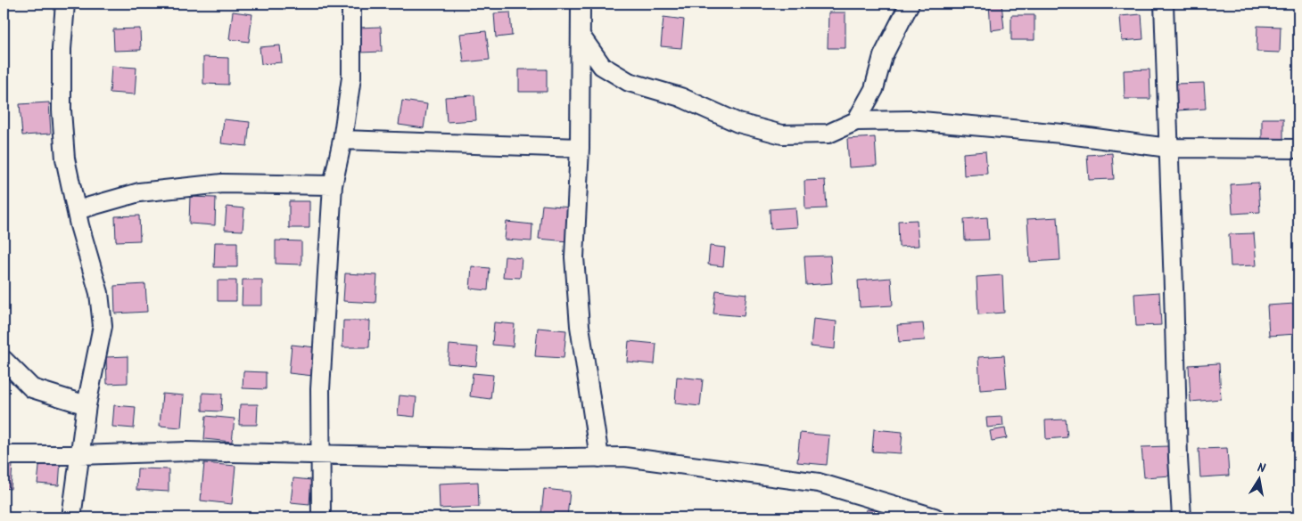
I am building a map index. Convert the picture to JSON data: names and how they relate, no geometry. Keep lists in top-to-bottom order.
{
  "north": "top"
}
